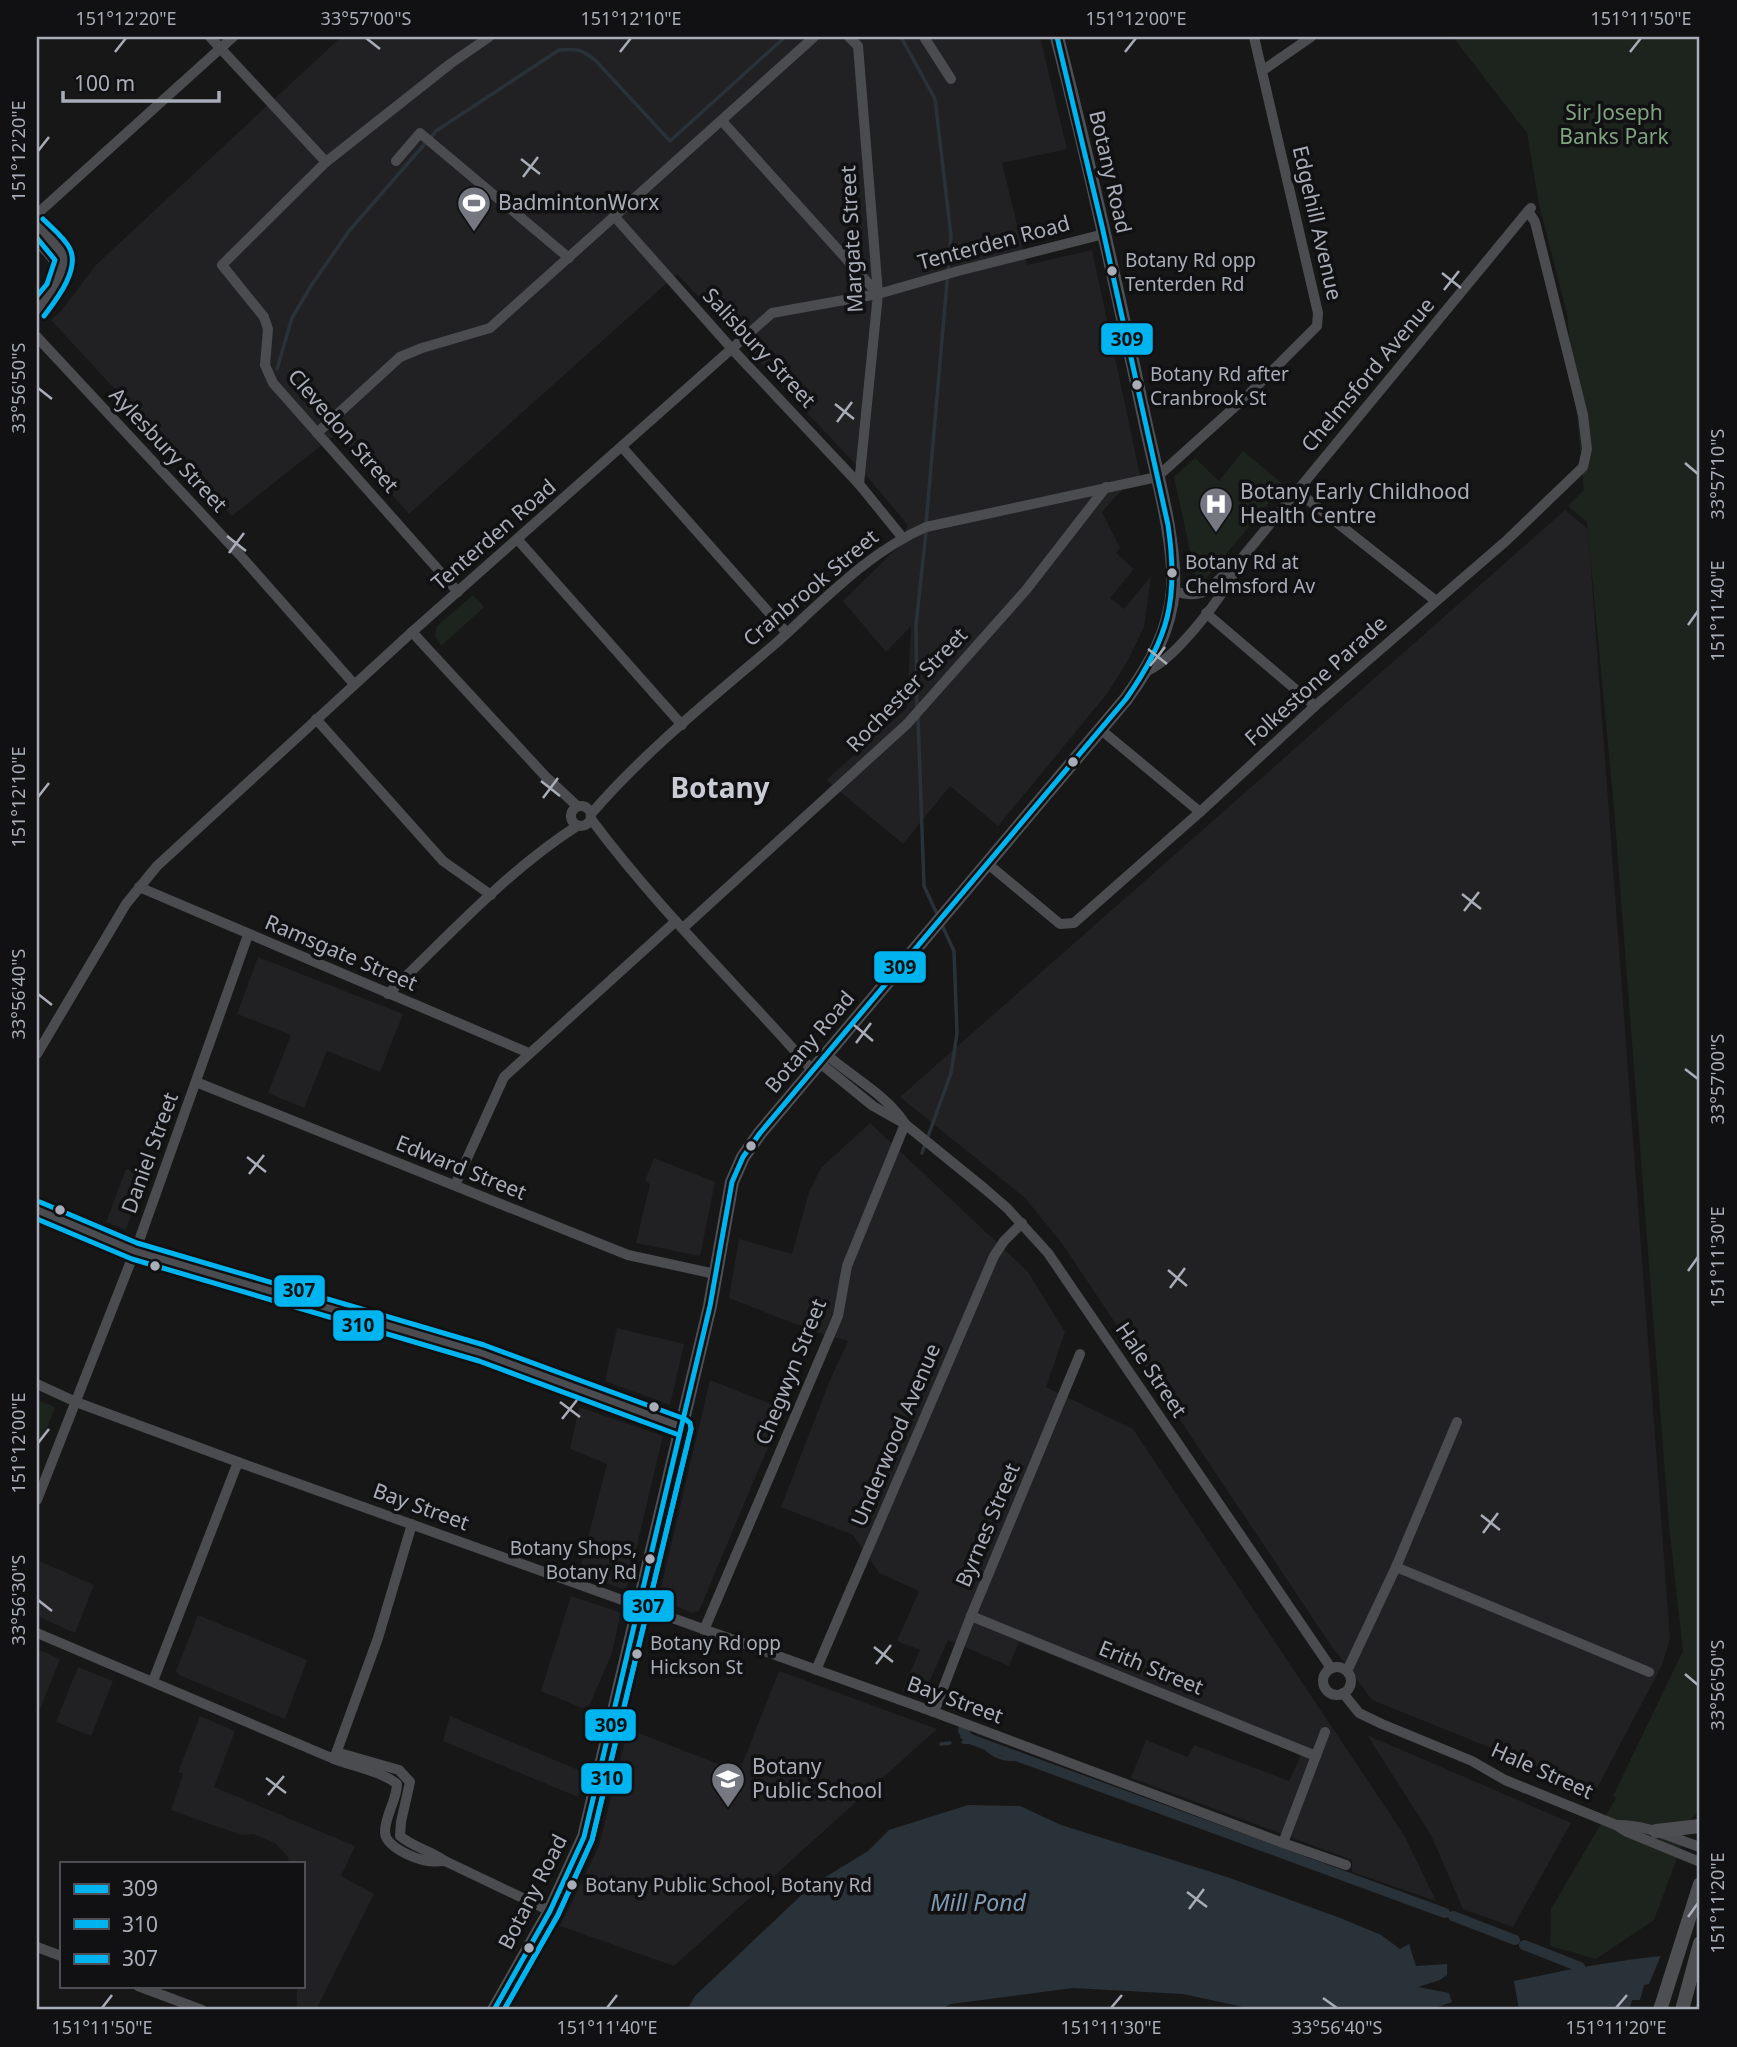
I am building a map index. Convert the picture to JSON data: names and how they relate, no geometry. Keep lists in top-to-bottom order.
{
  "streets": {
    "main road": ["Botany Road"],
    "street": [
      "Edgehill Avenue",
      "Margate Street",
      "Tenterden Road",
      "Salisbury Street",
      "Chelmsford Avenue",
      "Clevedon Street",
      "Aylesbury Street",
      "Cranbrook Street",
      "Folkestone Parade",
      "Rochester Street",
      "Ramsgate Street",
      "Daniel Street",
      "Edward Street",
      "Hale Street",
      "Chegwyn Street",
      "Underwood Avenue",
      "Bay Street",
      "Byrnes Street",
      "Erith Street"
    ]
  },
  "crossings": [
    ["Botany Road", "Edgehill Avenue"],
    ["Botany Road", "Tenterden Road"],
    ["Botany Road", "Chelmsford Avenue"],
    ["Botany Road", "Cranbrook Street"],
    ["Botany Road", "Folkestone Parade"],
    ["Botany Road", "Edward Street"],
    ["Botany Road", "Hale Street"],
    ["Botany Road", "Bay Street"],
    ["Edgehill Avenue", "Cranbrook Street"],
    ["Margate Street", "Tenterden Road"],
    ["Margate Street", "Salisbury Street"],
    ["Tenterden Road", "Salisbury Street"],
    ["Tenterden Road", "Clevedon Street"],
    ["Tenterden Road", "Aylesbury Street"],
    ["Tenterden Road", "Ramsgate Street"],
    ["Tenterden Road", "Hale Street"],
    ["Salisbury Street", "Cranbrook Street"],
    ["Chelmsford Avenue", "Folkestone Parade"],
    ["Cranbrook Street", "Rochester Street"],
    ["Cranbrook Street", "Ramsgate Street"],
    ["Cranbrook Street", "Hale Street"],
    ["Rochester Street", "Ramsgate Street"],
    ["Rochester Street", "Edward Street"],
    ["Rochester Street", "Hale Street"],
    ["Ramsgate Street", "Daniel Street"],
    ["Daniel Street", "Edward Street"],
    ["Daniel Street", "Bay Street"],
    ["Hale Street", "Chegwyn Street"],
    ["Hale Street", "Underwood Avenue"],
    ["Chegwyn Street", "Bay Street"],
    ["Underwood Avenue", "Bay Street"],
    ["Bay Street", "Byrnes Street"],
    ["Byrnes Street", "Erith Street"]
  ],
  "districts": ["Botany"],
  "water": ["Mill Pond"],
  "parks": ["Sir Joseph Banks Park"],
  "places": {
    "sports": ["BadmintonWorx"],
    "other": [
      "Botany Rd opp Tenterden Rd",
      "Botany Rd after Cranbrook St",
      "Botany Rd at Chelmsford Av",
      "Botany Shops, Botany Rd",
      "Botany Rd opp Hickson St",
      "Botany Public School, Botany Rd"
    ],
    "hospital": ["Botany Early Childhood Health Centre"],
    "school or university": ["Botany Public School"]
  },
  "lines": ["transit line 309", "transit line 307", "transit line 310"],
  "legend": ["309", "310", "307"],
  "scale_bar": "100 m",
  "coordinates": [
    "151°12'20\"E",
    "33°57'00\"S",
    "151°12'10\"E",
    "151°12'00\"E",
    "151°11'50\"E",
    "33°56'50\"S",
    "33°57'10\"S",
    "151°11'40\"E",
    "33°56'40\"S",
    "151°11'30\"E",
    "33°56'30\"S",
    "151°11'20\"E"
  ]
}
